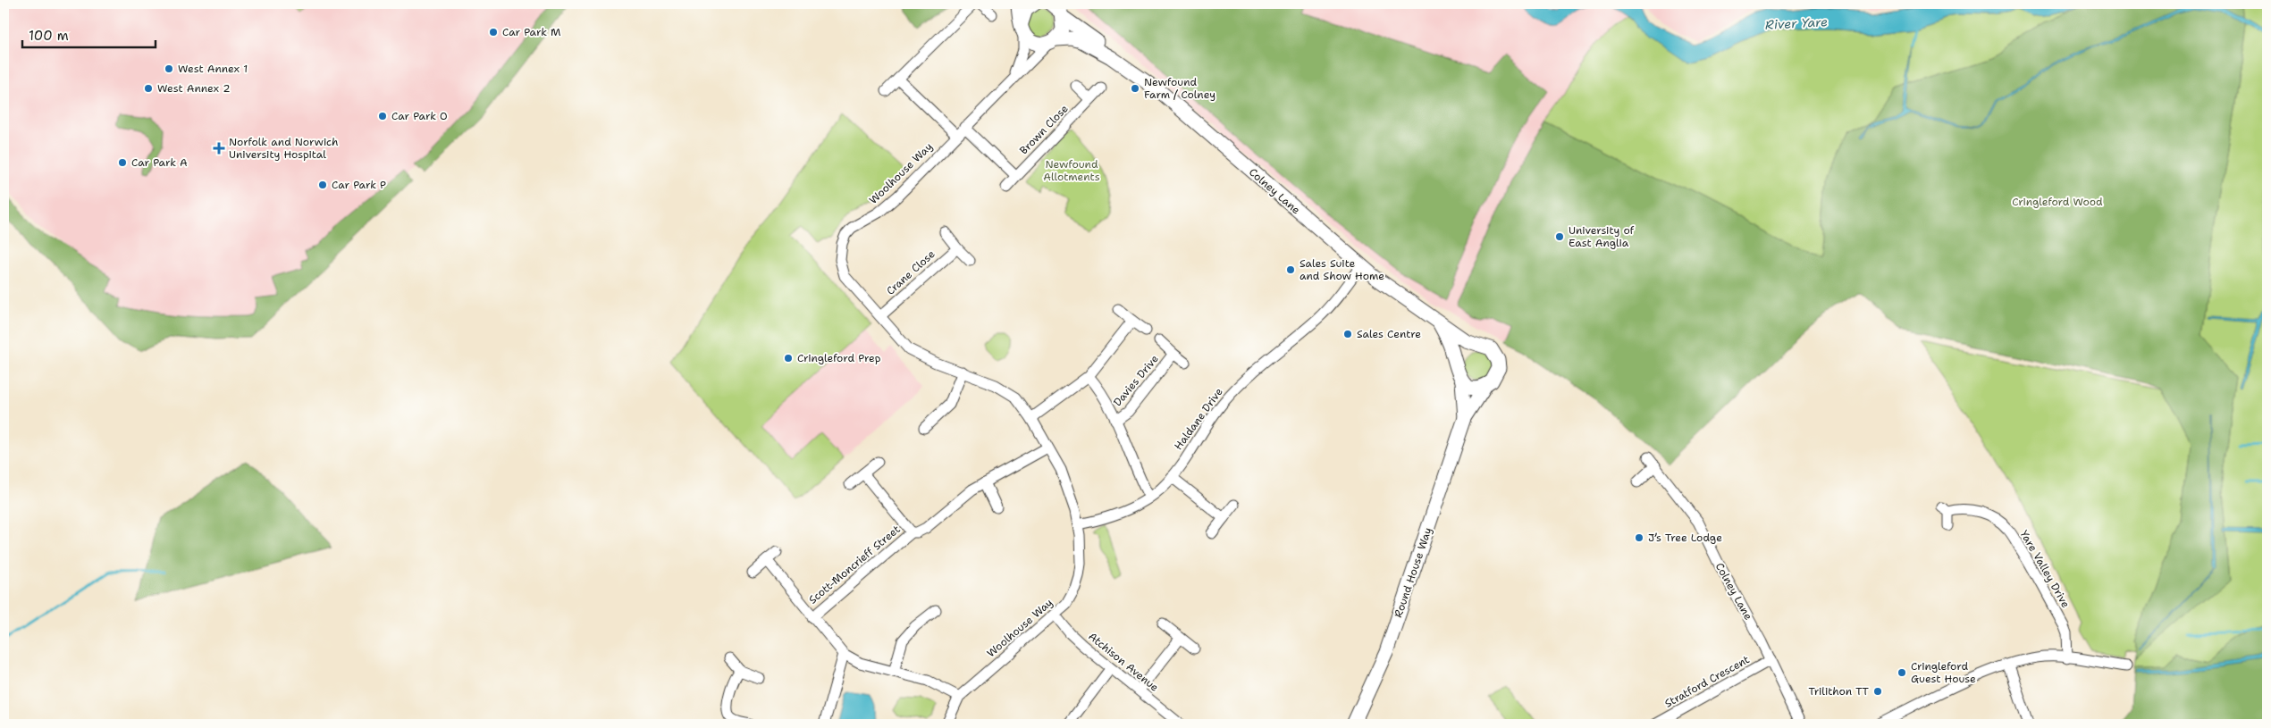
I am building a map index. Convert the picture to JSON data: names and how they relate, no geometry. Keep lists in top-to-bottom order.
{
  "streets": {
    "street": [
      "Brown Close",
      "Woolhouse Way",
      "Colney Lane",
      "Crane Close",
      "Davies Drive",
      "Haldane Drive",
      "Scott-Moncrieff Street",
      "Yare Valley Drive",
      "Round House Way",
      "Atchison Avenue",
      "Stratford Crescent"
    ]
  },
  "crossings": [
    ["Woolhouse Way", "Colney Lane"],
    ["Woolhouse Way", "Crane Close"],
    ["Woolhouse Way", "Haldane Drive"],
    ["Woolhouse Way", "Scott-Moncrieff Street"],
    ["Woolhouse Way", "Atchison Avenue"],
    ["Colney Lane", "Haldane Drive"],
    ["Colney Lane", "Round House Way"],
    ["Colney Lane", "Stratford Crescent"],
    ["Davies Drive", "Haldane Drive"]
  ],
  "water": ["River Yare"],
  "parks": ["Newfound Allotments", "Cringleford Wood"],
  "places": {
    "other": [
      "Car Park M",
      "West Annex 1",
      "West Annex 2",
      "Newfound Farm / Colney",
      "Car Park O",
      "Car Park A",
      "Car Park P",
      "University of East Anglia",
      "Sales Suite and Show Home",
      "Sales Centre",
      "Cringleford Prep",
      "J’s Tree Lodge",
      "Cringleford Guest House",
      "Trilithon TT"
    ],
    "health": ["Norfolk and Norwich University Hospital"]
  },
  "scale_bar": "100 m"
}
